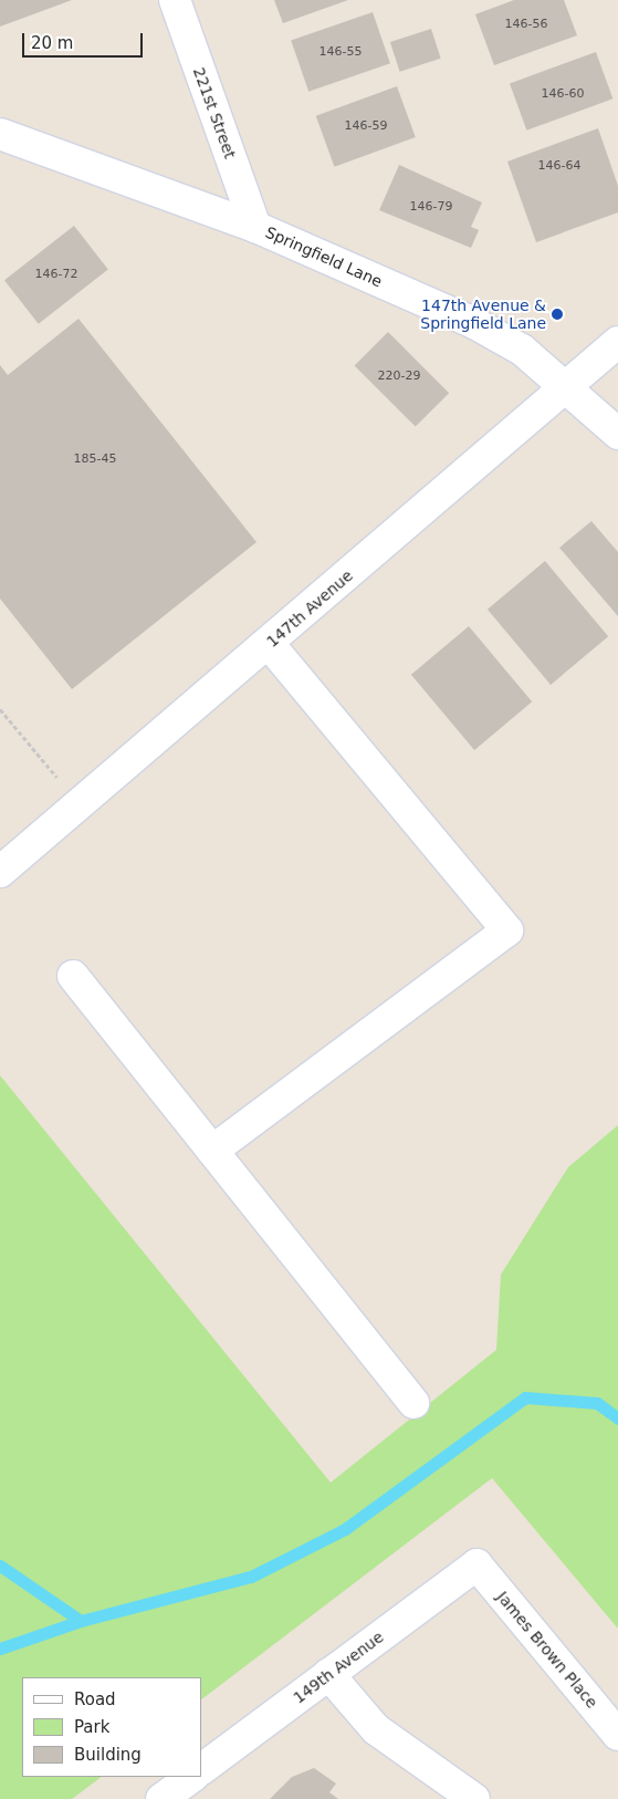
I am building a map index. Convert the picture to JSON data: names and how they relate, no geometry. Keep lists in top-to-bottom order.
{
  "streets": {
    "street": [
      "221st Street",
      "Springfield Lane",
      "147th Avenue",
      "James Brown Place",
      "149th Avenue"
    ]
  },
  "crossings": [
    ["221st Street", "Springfield Lane"],
    ["Springfield Lane", "147th Avenue"],
    ["James Brown Place", "149th Avenue"]
  ],
  "places": ["147th Avenue & Springfield Lane"],
  "house_numbers": [
    "146-56",
    "146-55",
    "146-60",
    "146-59",
    "146-64",
    "146-79",
    "146-72",
    "220-29",
    "185-45"
  ],
  "legend": ["Road", "Park", "Building"],
  "scale_bar": "20 m"
}
